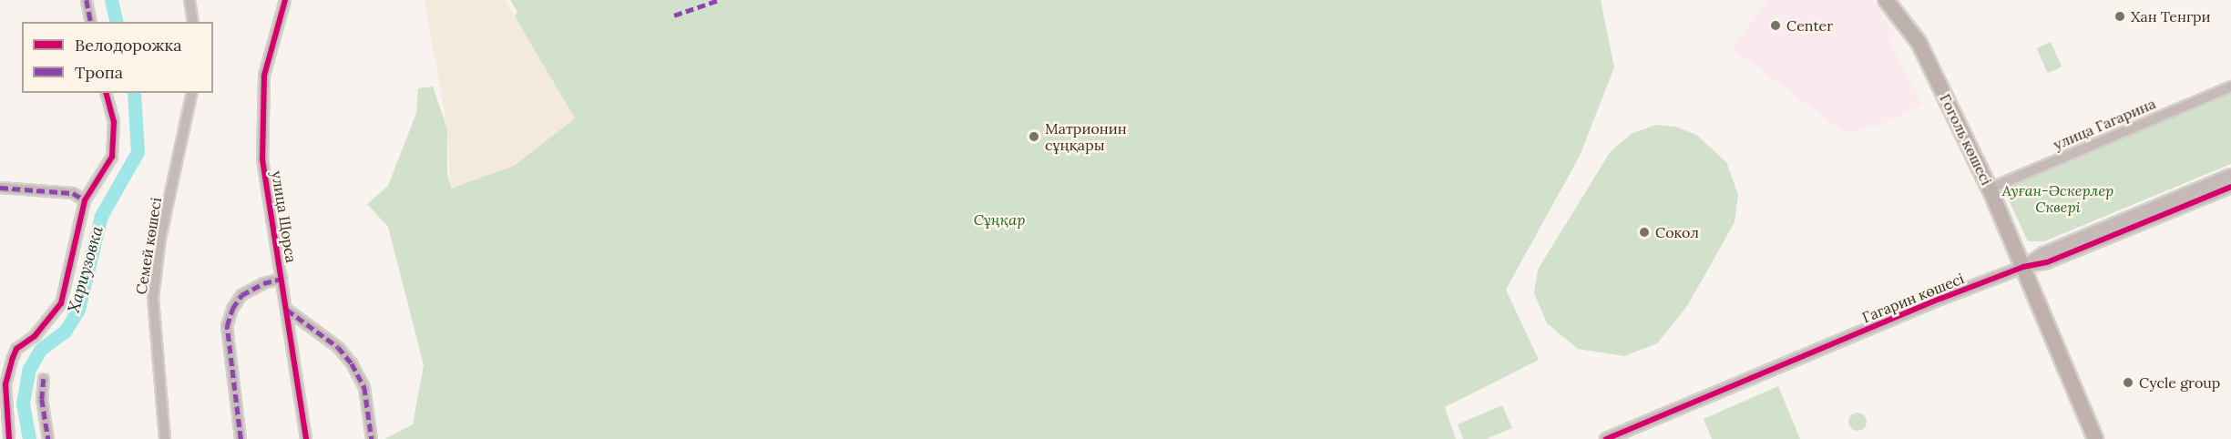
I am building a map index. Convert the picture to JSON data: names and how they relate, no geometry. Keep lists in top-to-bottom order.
{
  "streets": {
    "main road": ["Гоголь көшесі"],
    "street": [
      "улица Гагарина",
      "улица Щорса",
      "Семей көшесі",
      "Гагарин көшесі"
    ]
  },
  "crossings": [
    ["улица Гагарина", "Гоголь көшесі"],
    ["Гоголь көшесі", "Гагарин көшесі"]
  ],
  "water": ["Хариузовка"],
  "parks": ["Ауған-Әскерлер Сквері", "Сұңқар"],
  "places": [
    "Хан Тенгри",
    "Center",
    "Матрионин сұңқары",
    "Сокол",
    "Cycle group"
  ],
  "legend": ["Велодорожка", "Тропа"]
}
